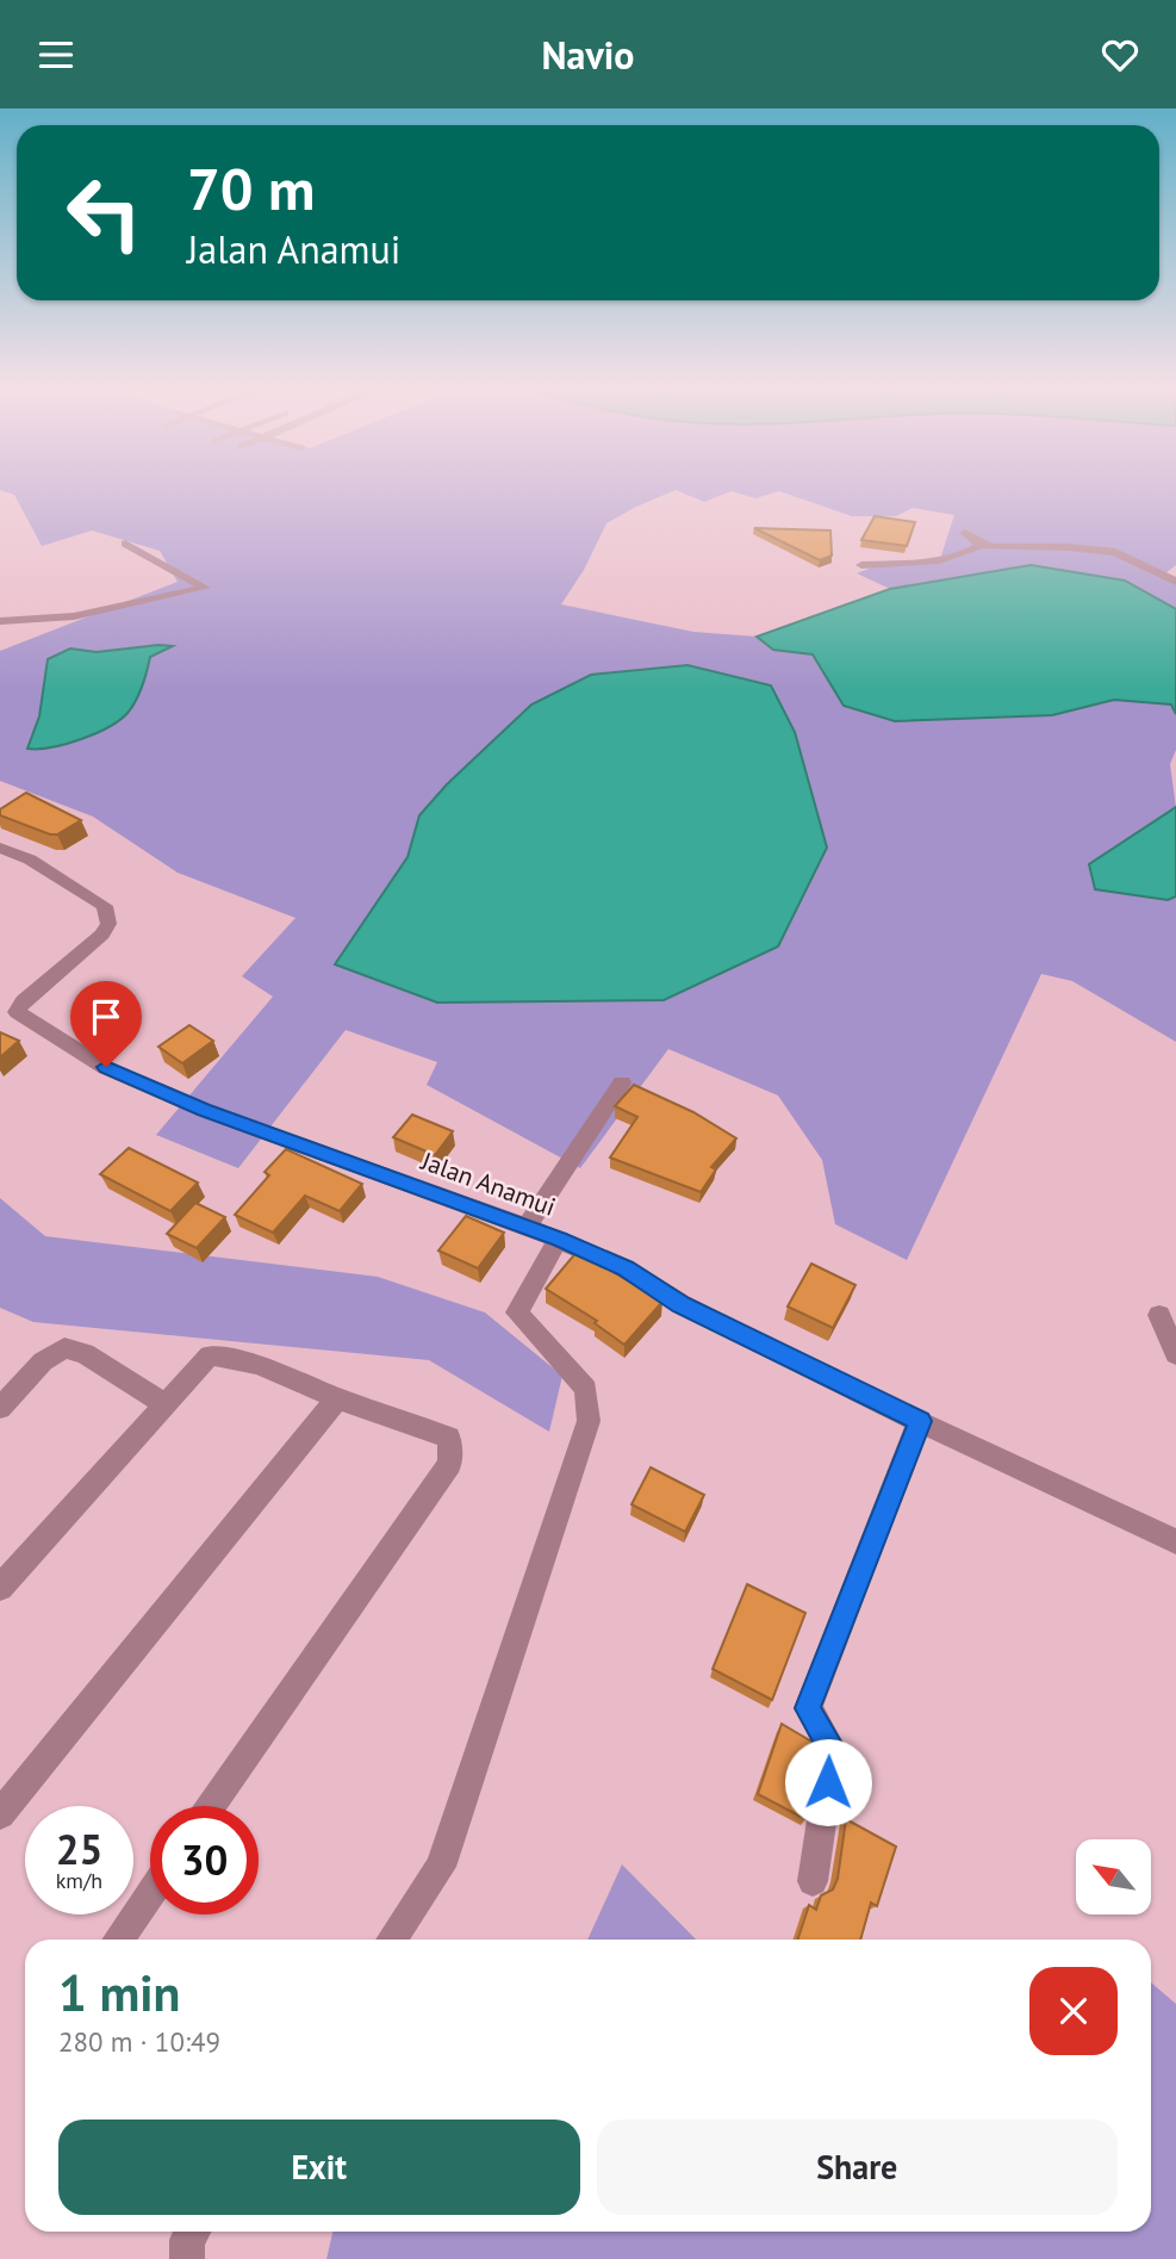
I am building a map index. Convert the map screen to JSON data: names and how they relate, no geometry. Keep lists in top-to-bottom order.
{
  "streets": {
    "street": ["Jalan Anamui"]
  },
  "north": "top left",
  "page": {
    "header": "Navio",
    "turn": ["70 m", "Jalan Anamui"],
    "speed": "25 km/h",
    "limit": "30",
    "heading": ["1 min", "280 m · 10:49"],
    "buttons": ["Exit", "Share"]
  }
}
